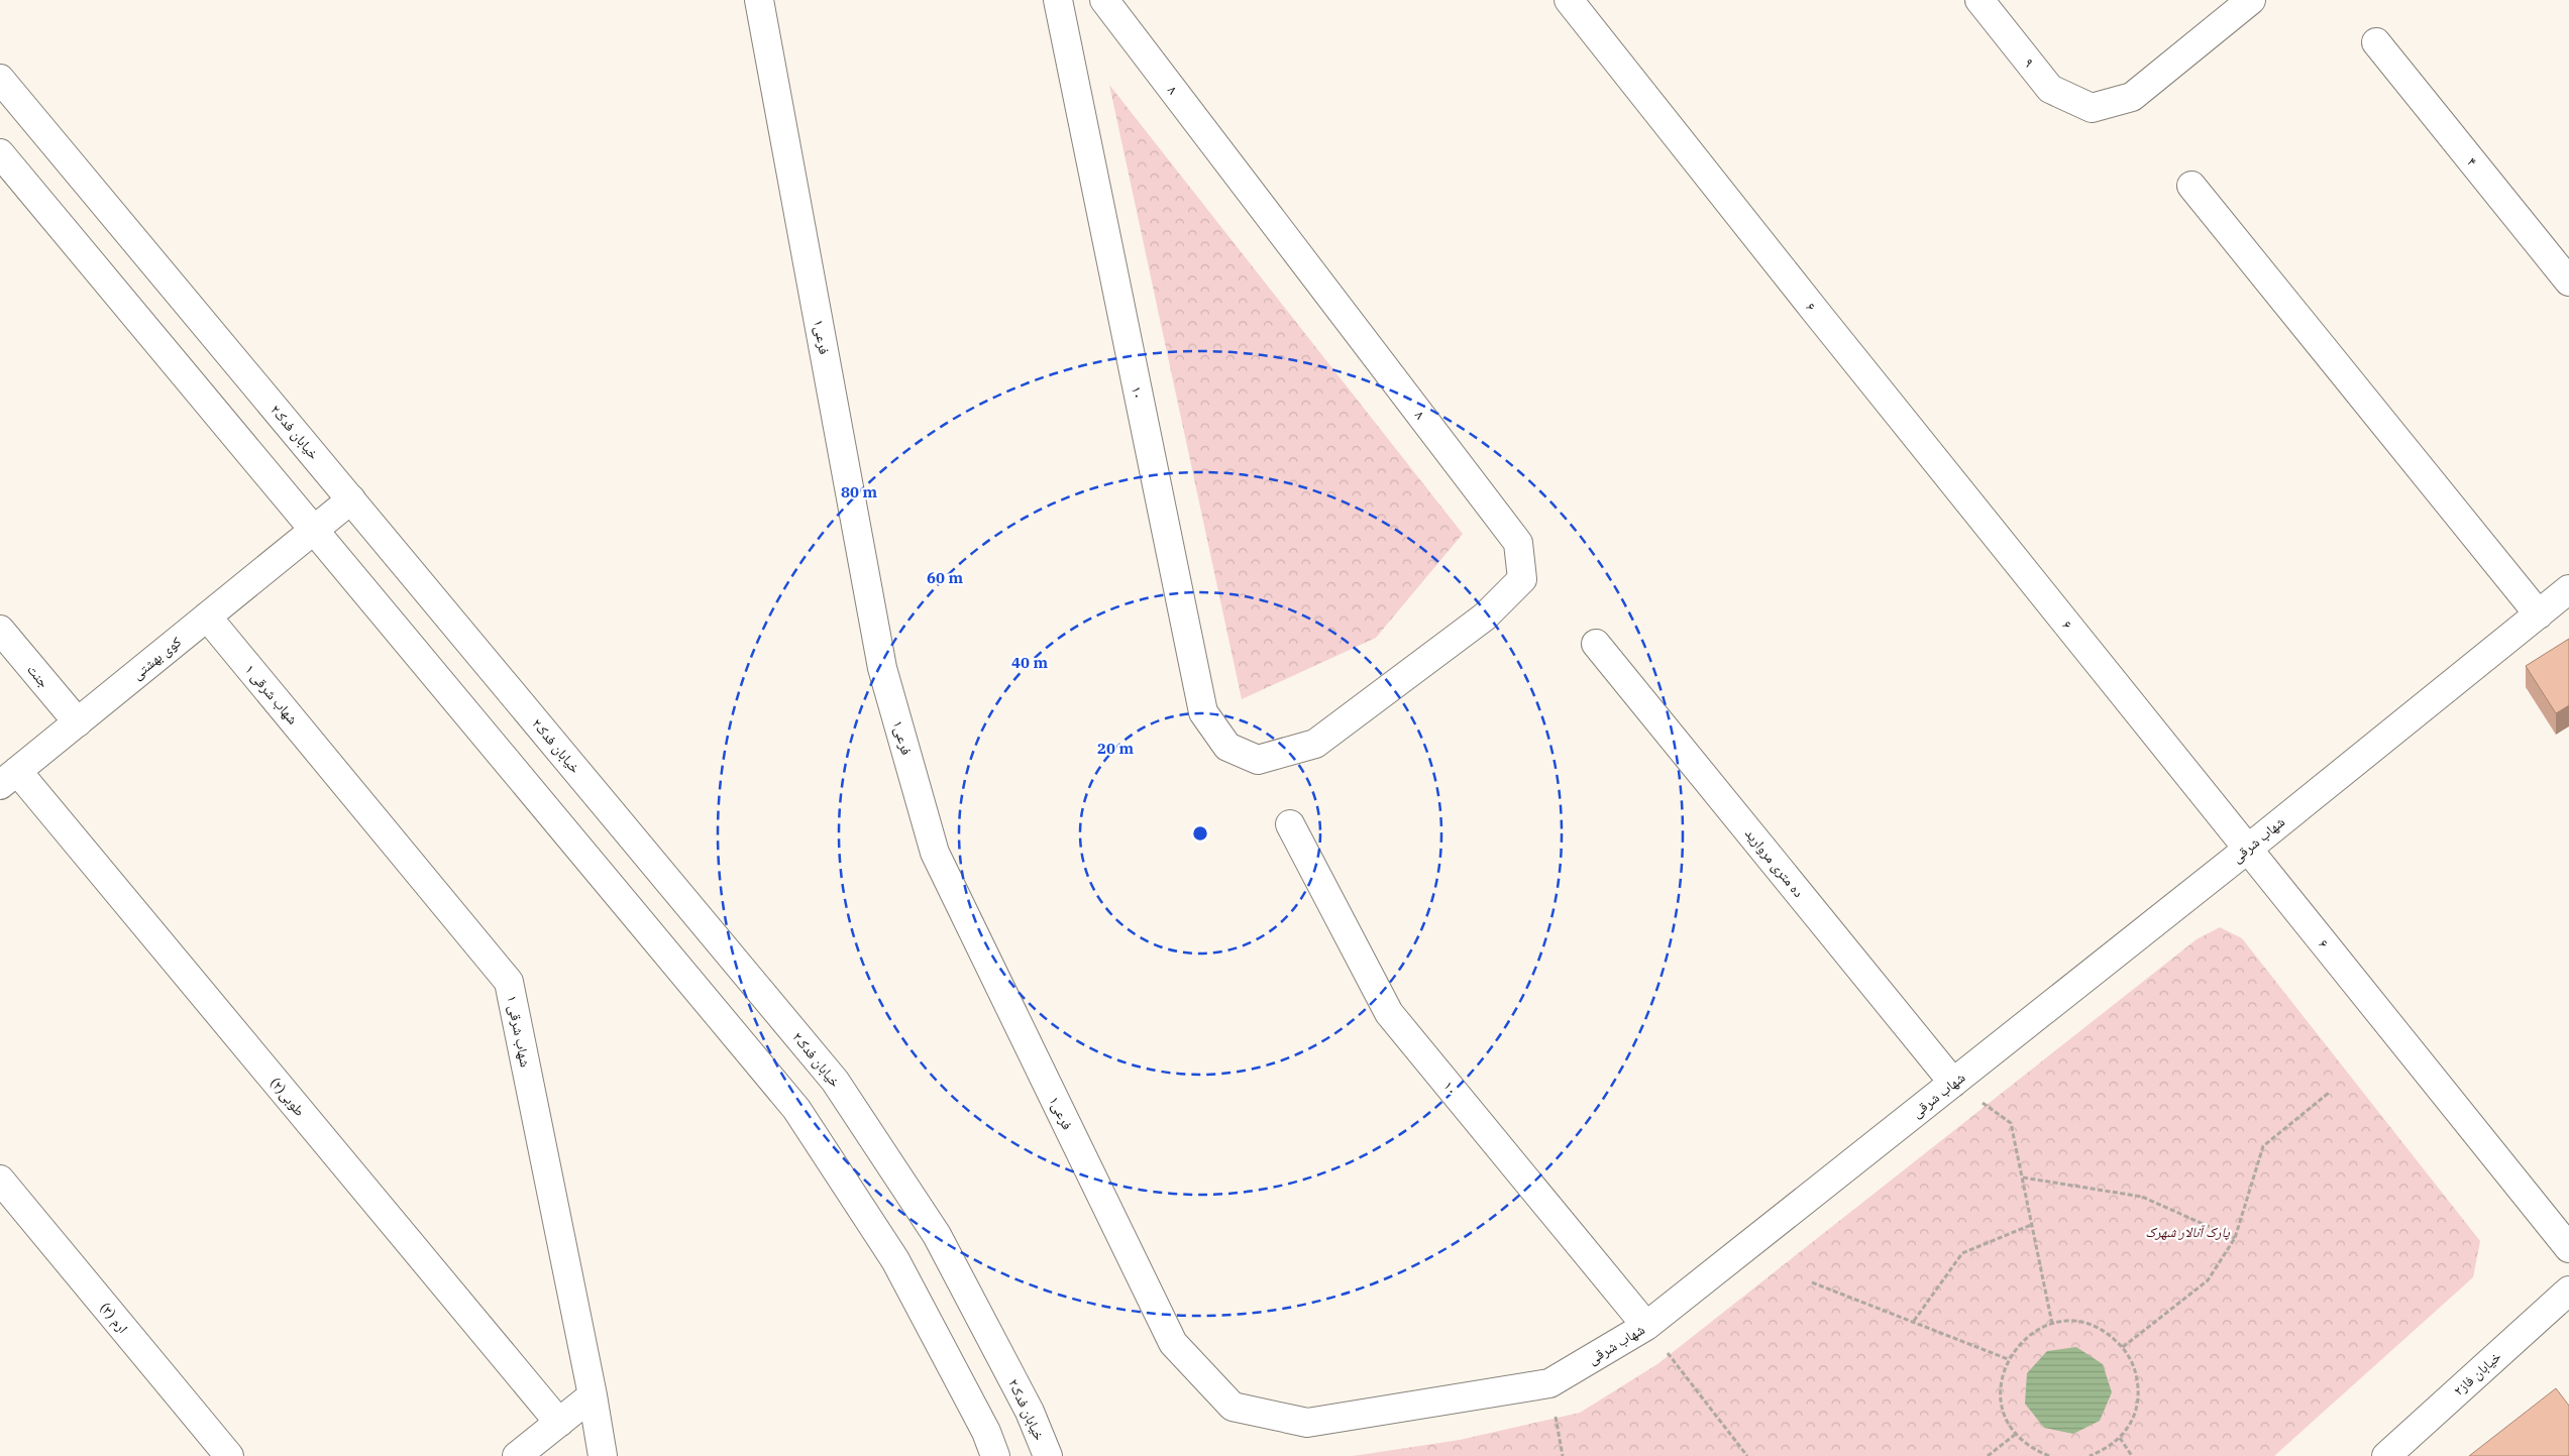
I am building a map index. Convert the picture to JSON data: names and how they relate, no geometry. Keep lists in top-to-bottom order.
{
  "streets": {
    "street": [
      "۹",
      "۸",
      "۴",
      "۶",
      "فرعی۱",
      "۱۰",
      "خیابان فدک۲",
      "کوی بهشتی",
      "جنت",
      "شهاب شرقی ۱",
      "شهاب شرقی",
      "ده متری مروارید",
      "طوبی(۲)",
      "ارم (۳)",
      "خیابان فاز۲"
    ]
  },
  "crossings": [
    ["۸", "۱۰"],
    ["۶", "شهاب شرقی"],
    ["فرعی۱", "شهاب شرقی"],
    ["۱۰", "شهاب شرقی"],
    ["خیابان فدک۲", "کوی بهشتی"],
    ["کوی بهشتی", "جنت"],
    ["کوی بهشتی", "شهاب شرقی ۱"],
    ["کوی بهشتی", "طوبی(۲)"],
    ["شهاب شرقی", "ده متری مروارید"]
  ],
  "parks": ["پارک آنالار شهرک"],
  "rings": [
    "80 m",
    "60 m",
    "40 m",
    "20 m"
  ]
}
